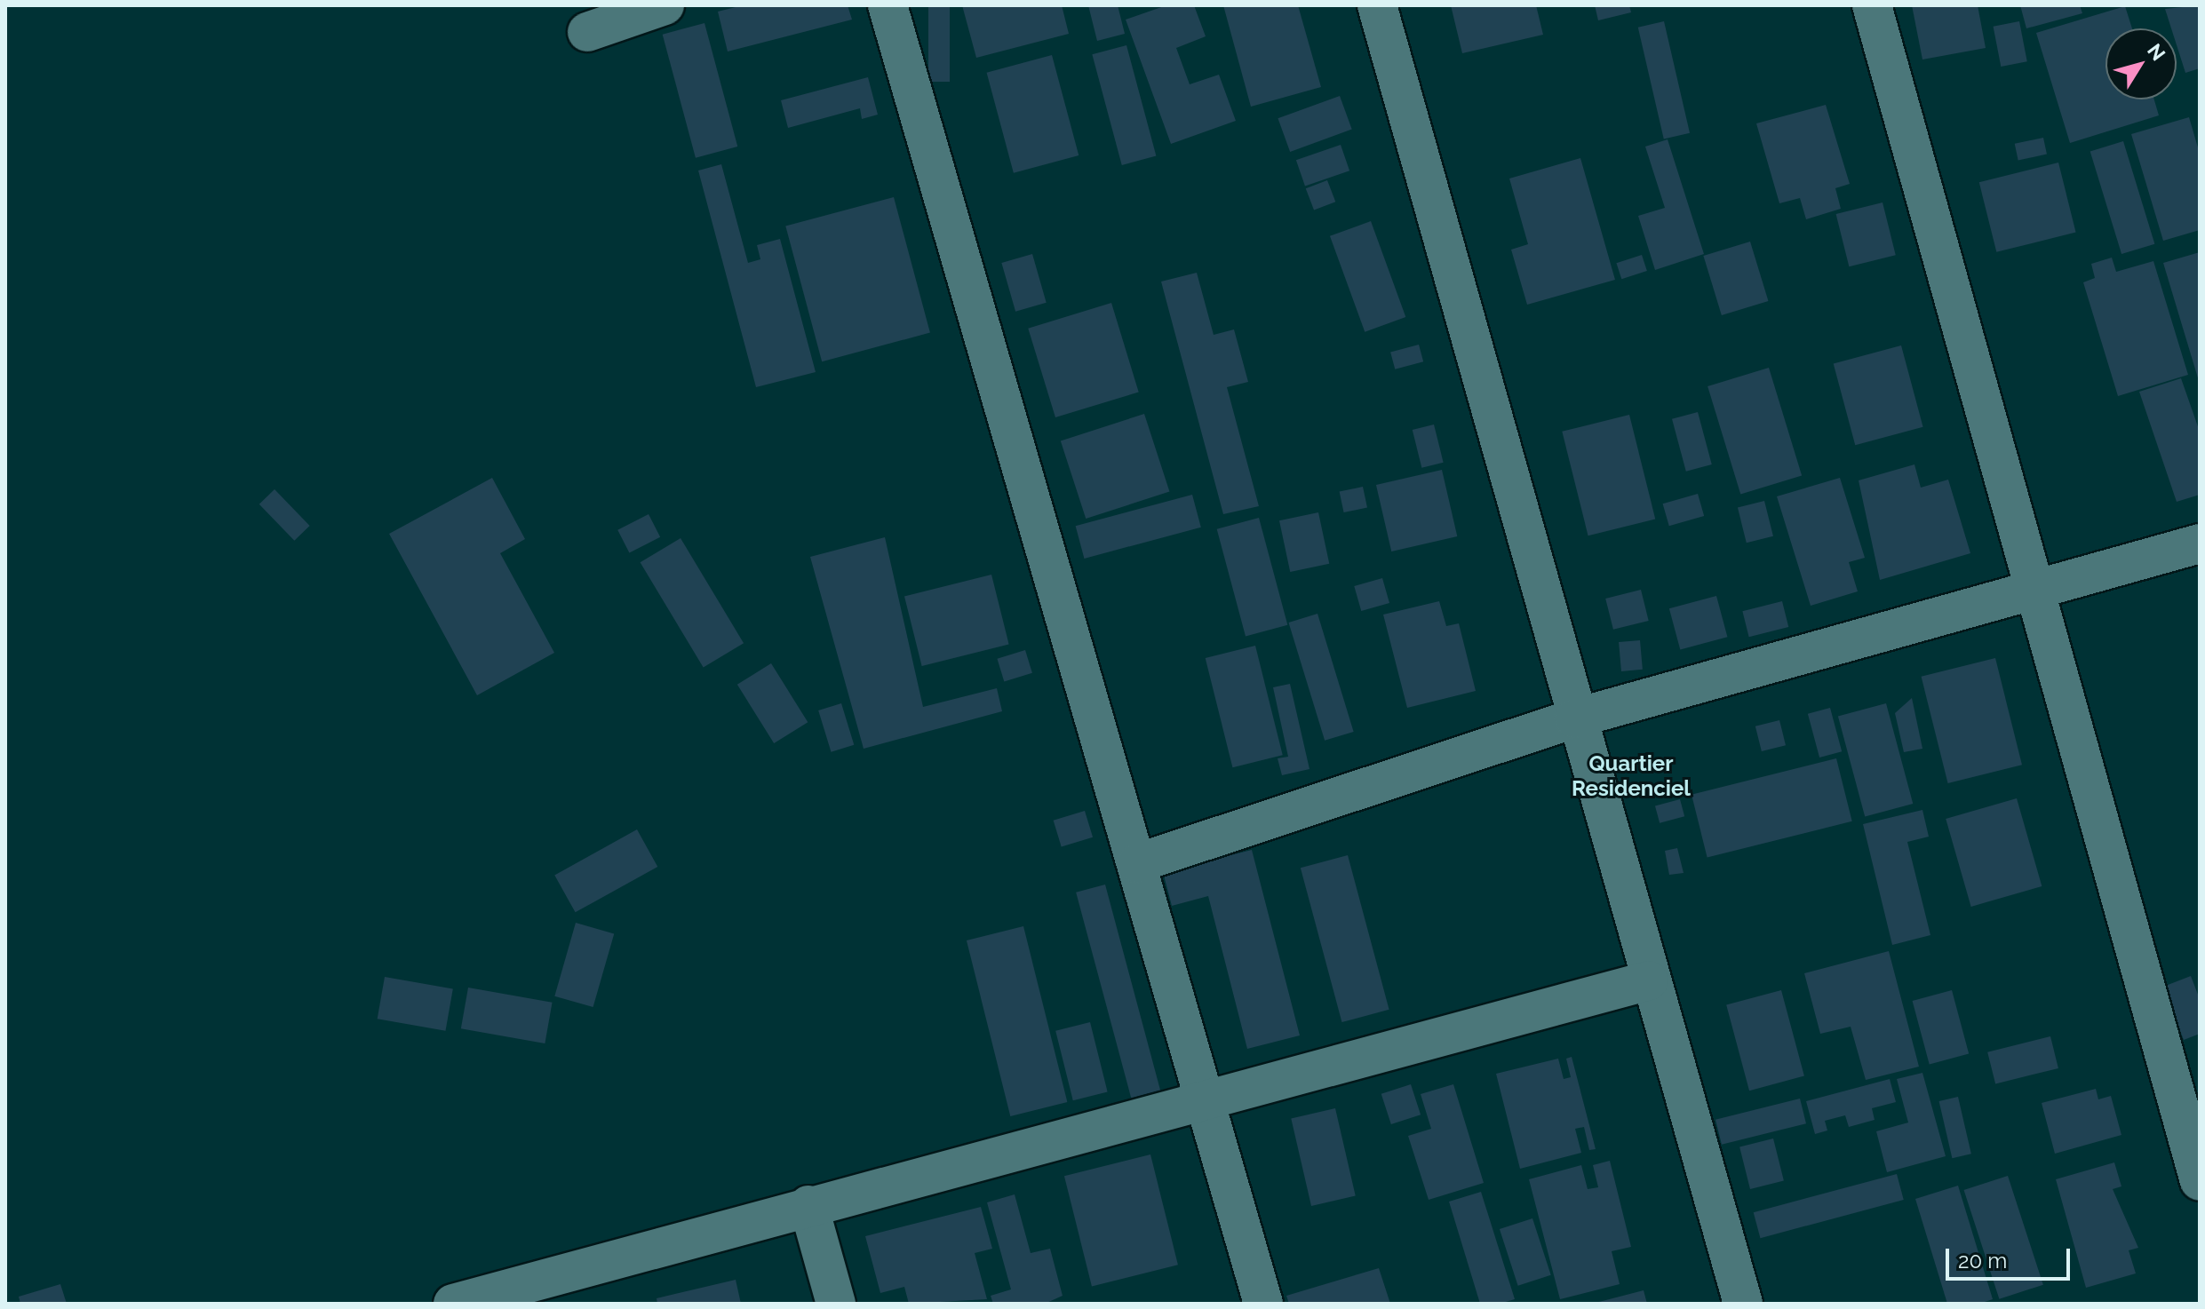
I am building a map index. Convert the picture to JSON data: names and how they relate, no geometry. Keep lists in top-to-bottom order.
{
  "districts": ["Quartier Residenciel"],
  "scale_bar": "20 m",
  "north": "top right"
}
